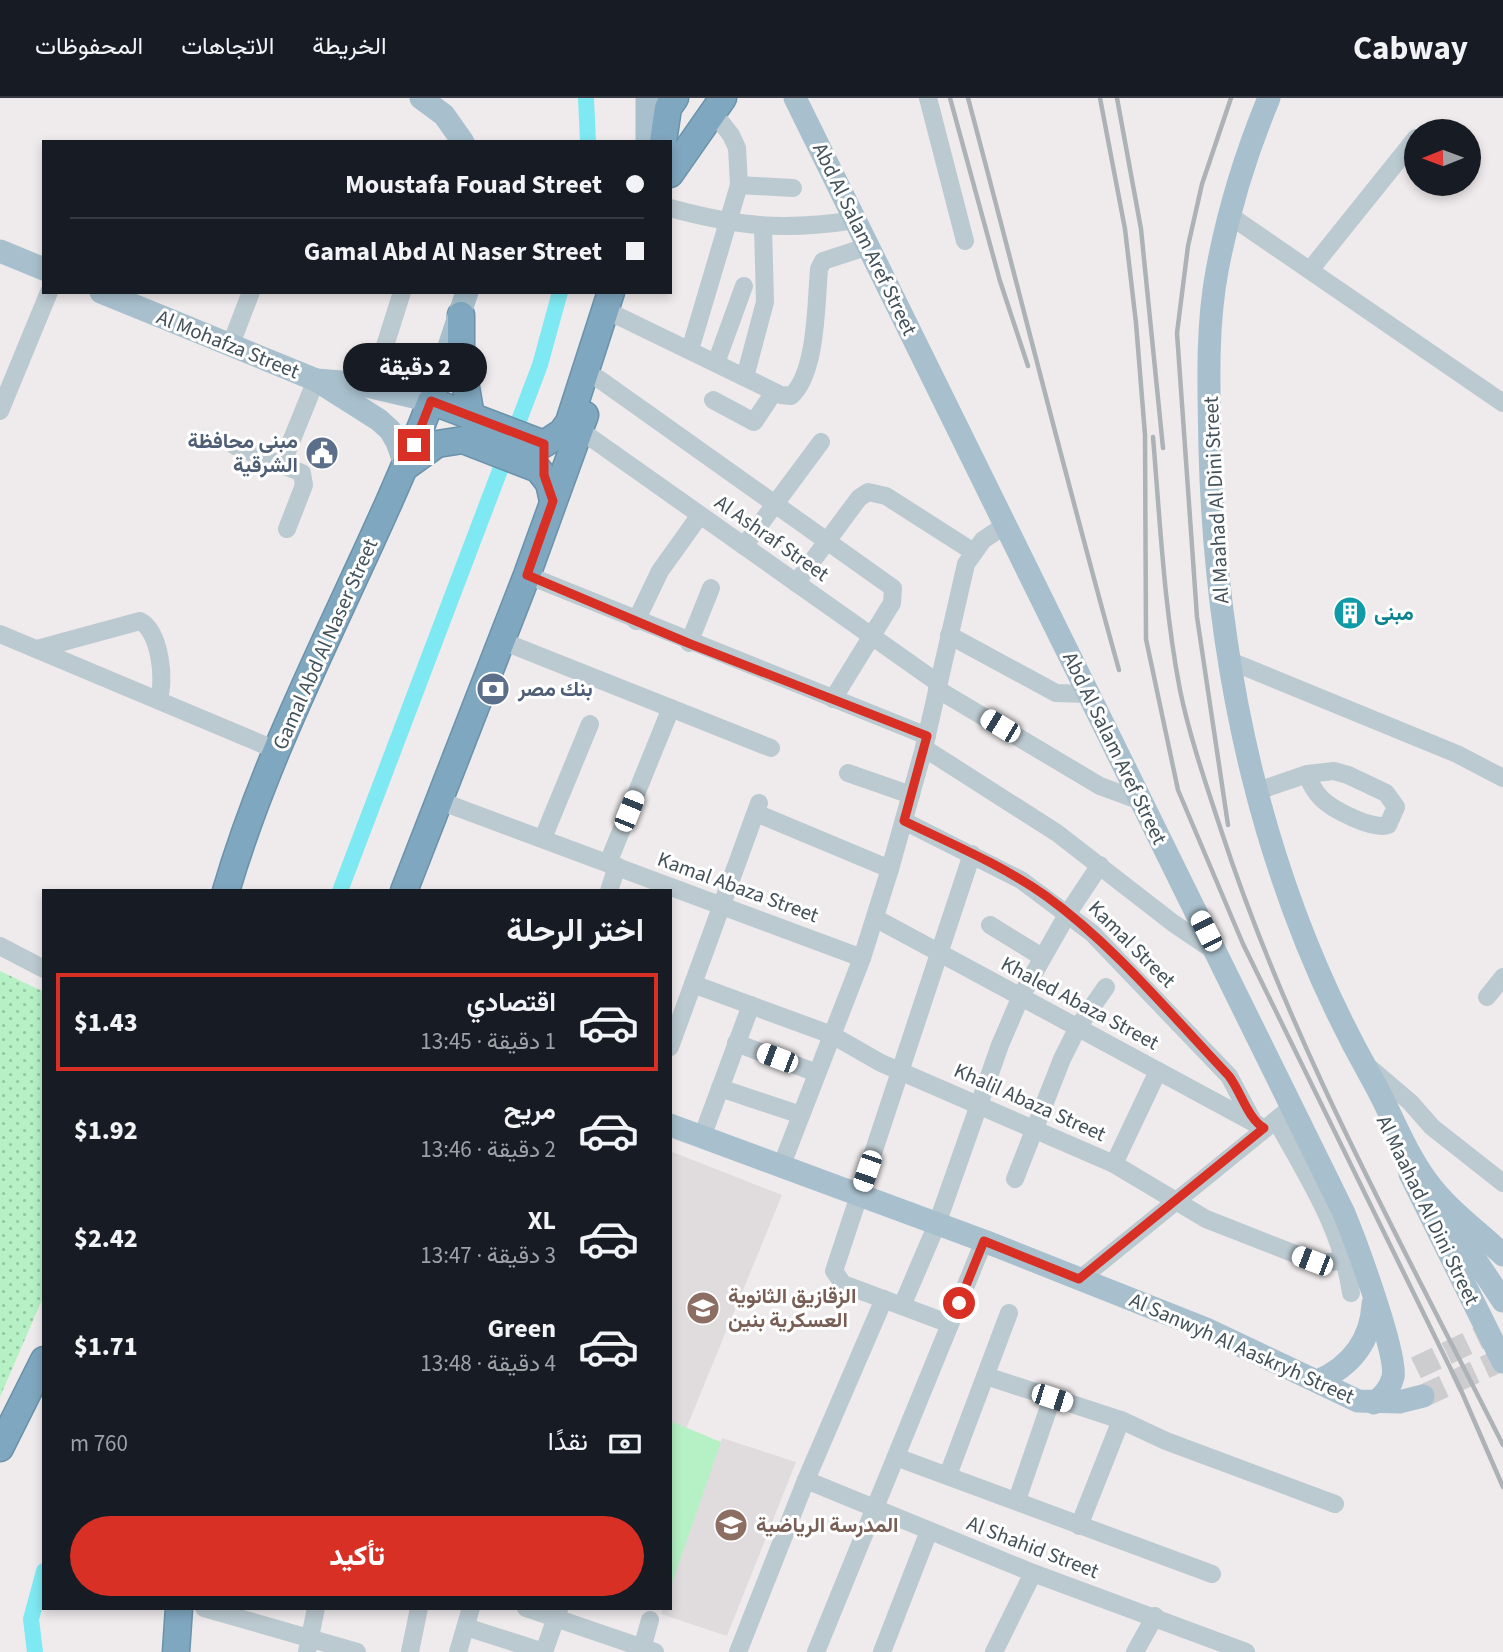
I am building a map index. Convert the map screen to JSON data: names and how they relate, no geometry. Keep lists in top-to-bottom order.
{
  "streets": {
    "highway": ["Gamal Abd Al Naser Street"],
    "main road": [
      "Abd Al Salam Aref Street",
      "Al Mohafza Street",
      "Al Maahad Al Dini Street",
      "Al Sanwyh Al Aaskryh Street"
    ],
    "street": [
      "Al Ashraf Street",
      "Kamal Abaza Street",
      "Kamal Street",
      "Khaled Abaza Street",
      "Khalil Abaza Street",
      "Al Shahid Street"
    ]
  },
  "crossings": [
    ["Abd Al Salam Aref Street", "Al Ashraf Street"],
    ["Abd Al Salam Aref Street", "Kamal Street"],
    ["Abd Al Salam Aref Street", "Khaled Abaza Street"],
    ["Abd Al Salam Aref Street", "Khalil Abaza Street"],
    ["Abd Al Salam Aref Street", "Al Sanwyh Al Aaskryh Street"],
    ["Al Mohafza Street", "Gamal Abd Al Naser Street"],
    ["Kamal Street", "Khaled Abaza Street"]
  ],
  "places": {
    "public building": ["مبنى محافظة الشرقية"],
    "building": ["مبنى"],
    "bank": ["بنك مصر"],
    "school or university": ["الزقازيق الثانوية العسكرية بنين", "المدرسة الرياضية"]
  },
  "north": "left",
  "page": {
    "header": "Cabway",
    "nav": ["الخريطة", "الاتجاهات", "المحفوظات"],
    "banner": ["Moustafa Fouad Street", "Gamal Abd Al Naser Street"],
    "bubble": "2 دقيقة",
    "heading": "اختر الرحلة",
    "list": [
      {
        "name": "اقتصادي",
        "note": "1 دقيقة · 13:45",
        "value": "$1.43"
      },
      {
        "name": "مريح",
        "note": "2 دقيقة · 13:46",
        "value": "$1.92"
      },
      {
        "name": "XL",
        "note": "3 دقيقة · 13:47",
        "value": "$2.42"
      },
      {
        "name": "Green",
        "note": "4 دقيقة · 13:48",
        "value": "$1.71"
      }
    ],
    "pay": ["نقدًا", "760 m"],
    "buttons": "تأكيد"
  }
}
